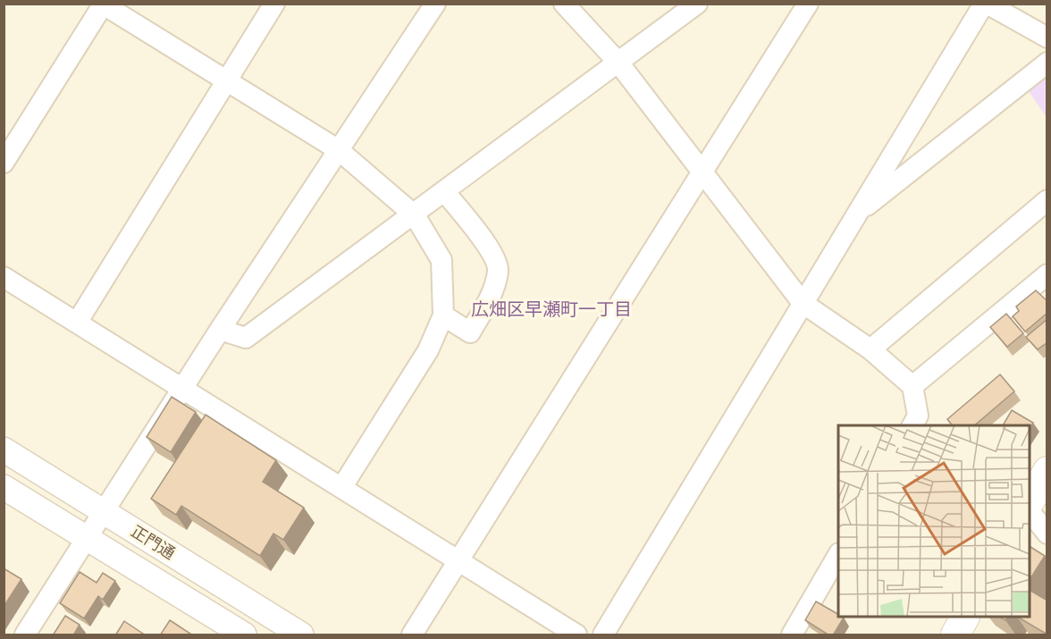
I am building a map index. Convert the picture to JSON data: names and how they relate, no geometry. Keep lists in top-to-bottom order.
{
  "streets": {
    "street": ["正門通"]
  },
  "districts": ["広畑区早瀬町一丁目"]
}
